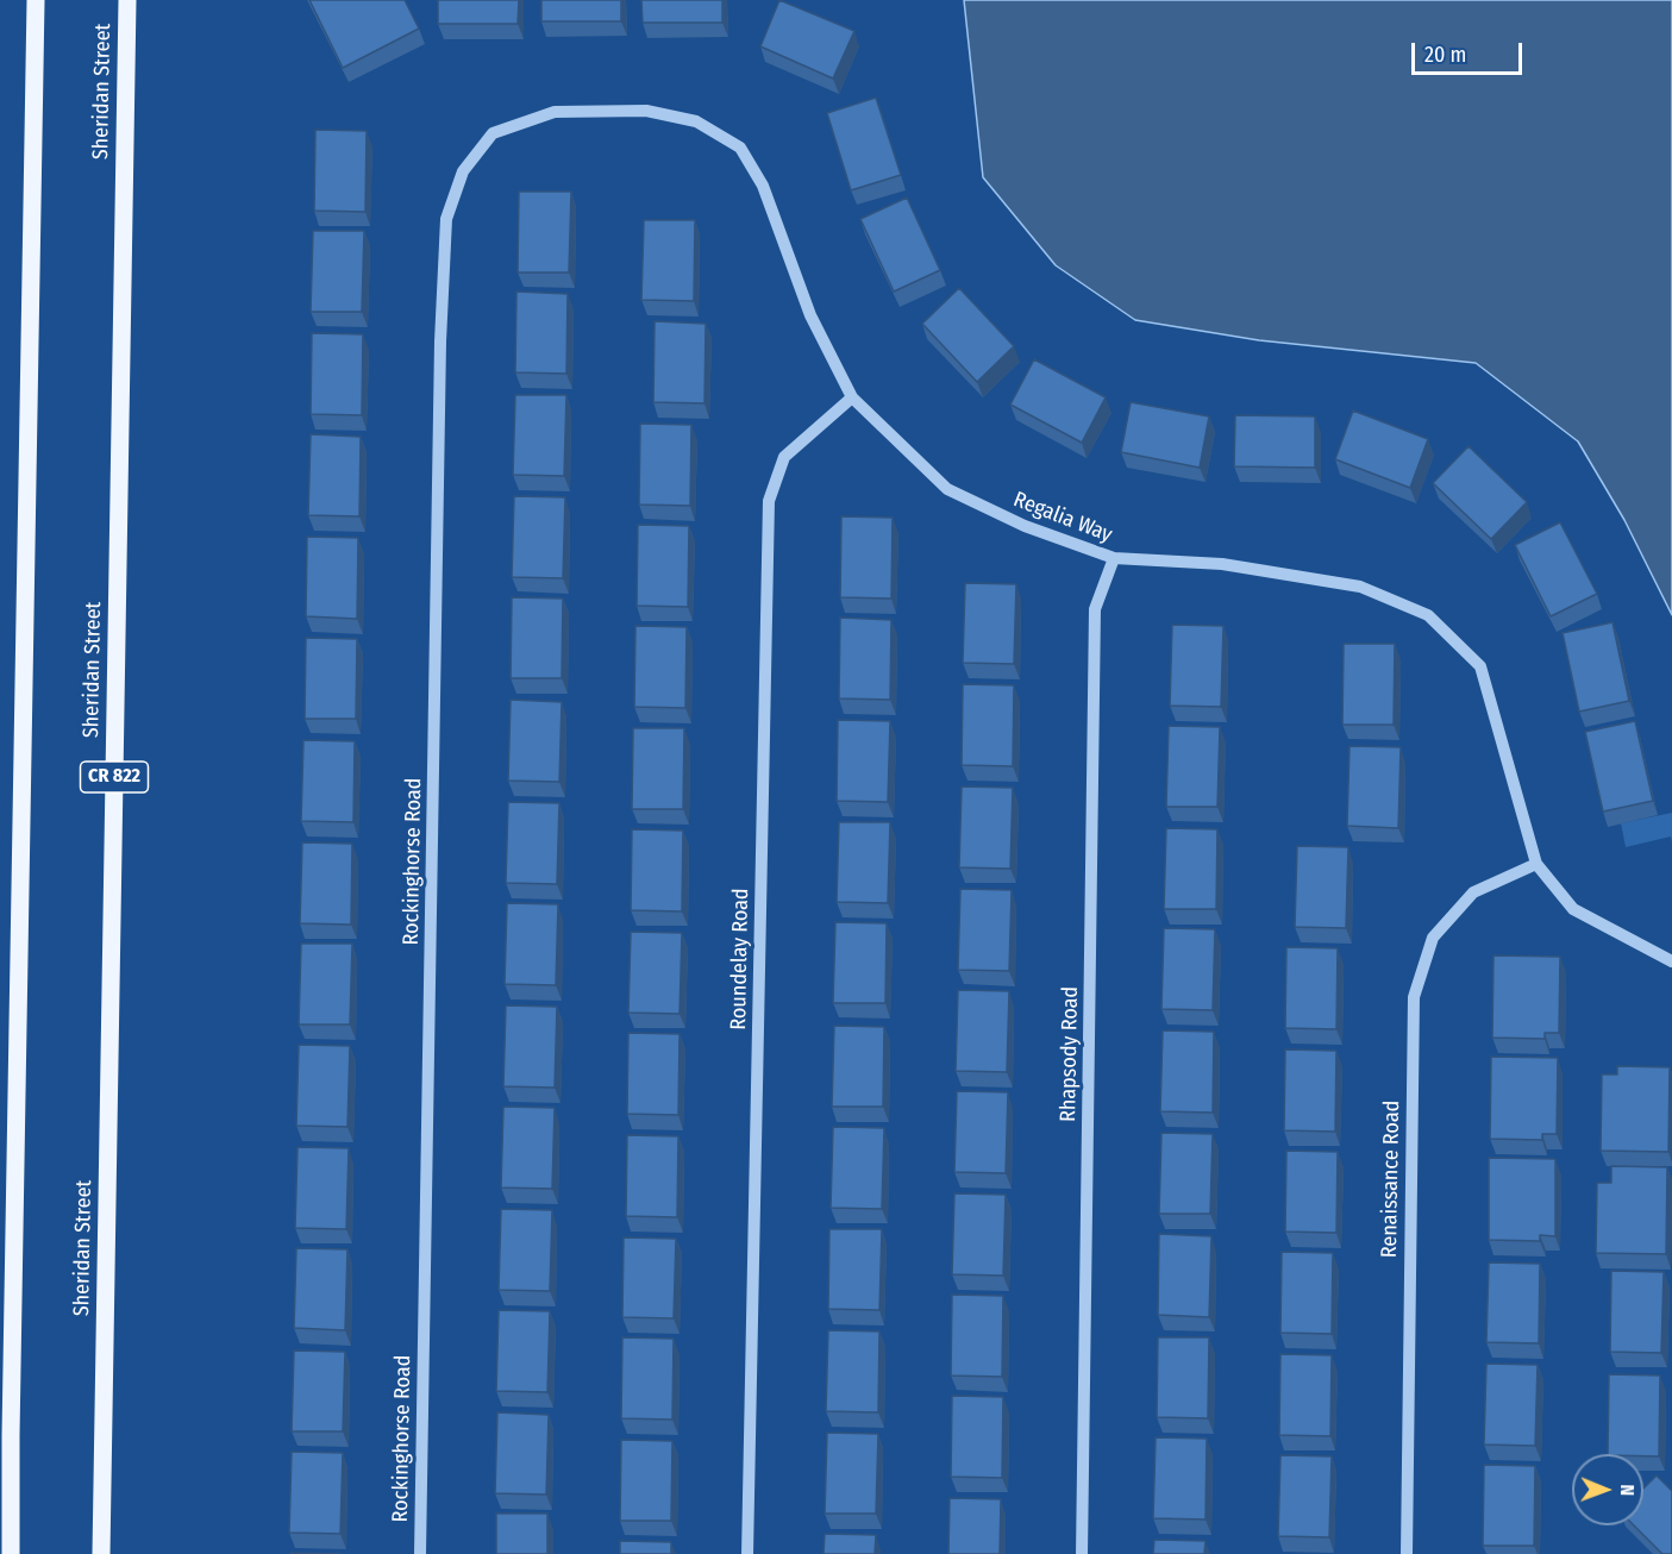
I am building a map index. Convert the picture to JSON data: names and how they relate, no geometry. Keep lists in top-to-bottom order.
{
  "streets": {
    "main road": ["Sheridan Street", "CR 822"],
    "street": [
      "Regalia Way",
      "Rockinghorse Road",
      "Roundelay Road",
      "Rhapsody Road",
      "Renaissance Road"
    ]
  },
  "crossings": [
    ["Regalia Way", "Rockinghorse Road"],
    ["Regalia Way", "Roundelay Road"],
    ["Regalia Way", "Rhapsody Road"],
    ["Regalia Way", "Renaissance Road"]
  ],
  "scale_bar": "20 m",
  "north": "right"
}
